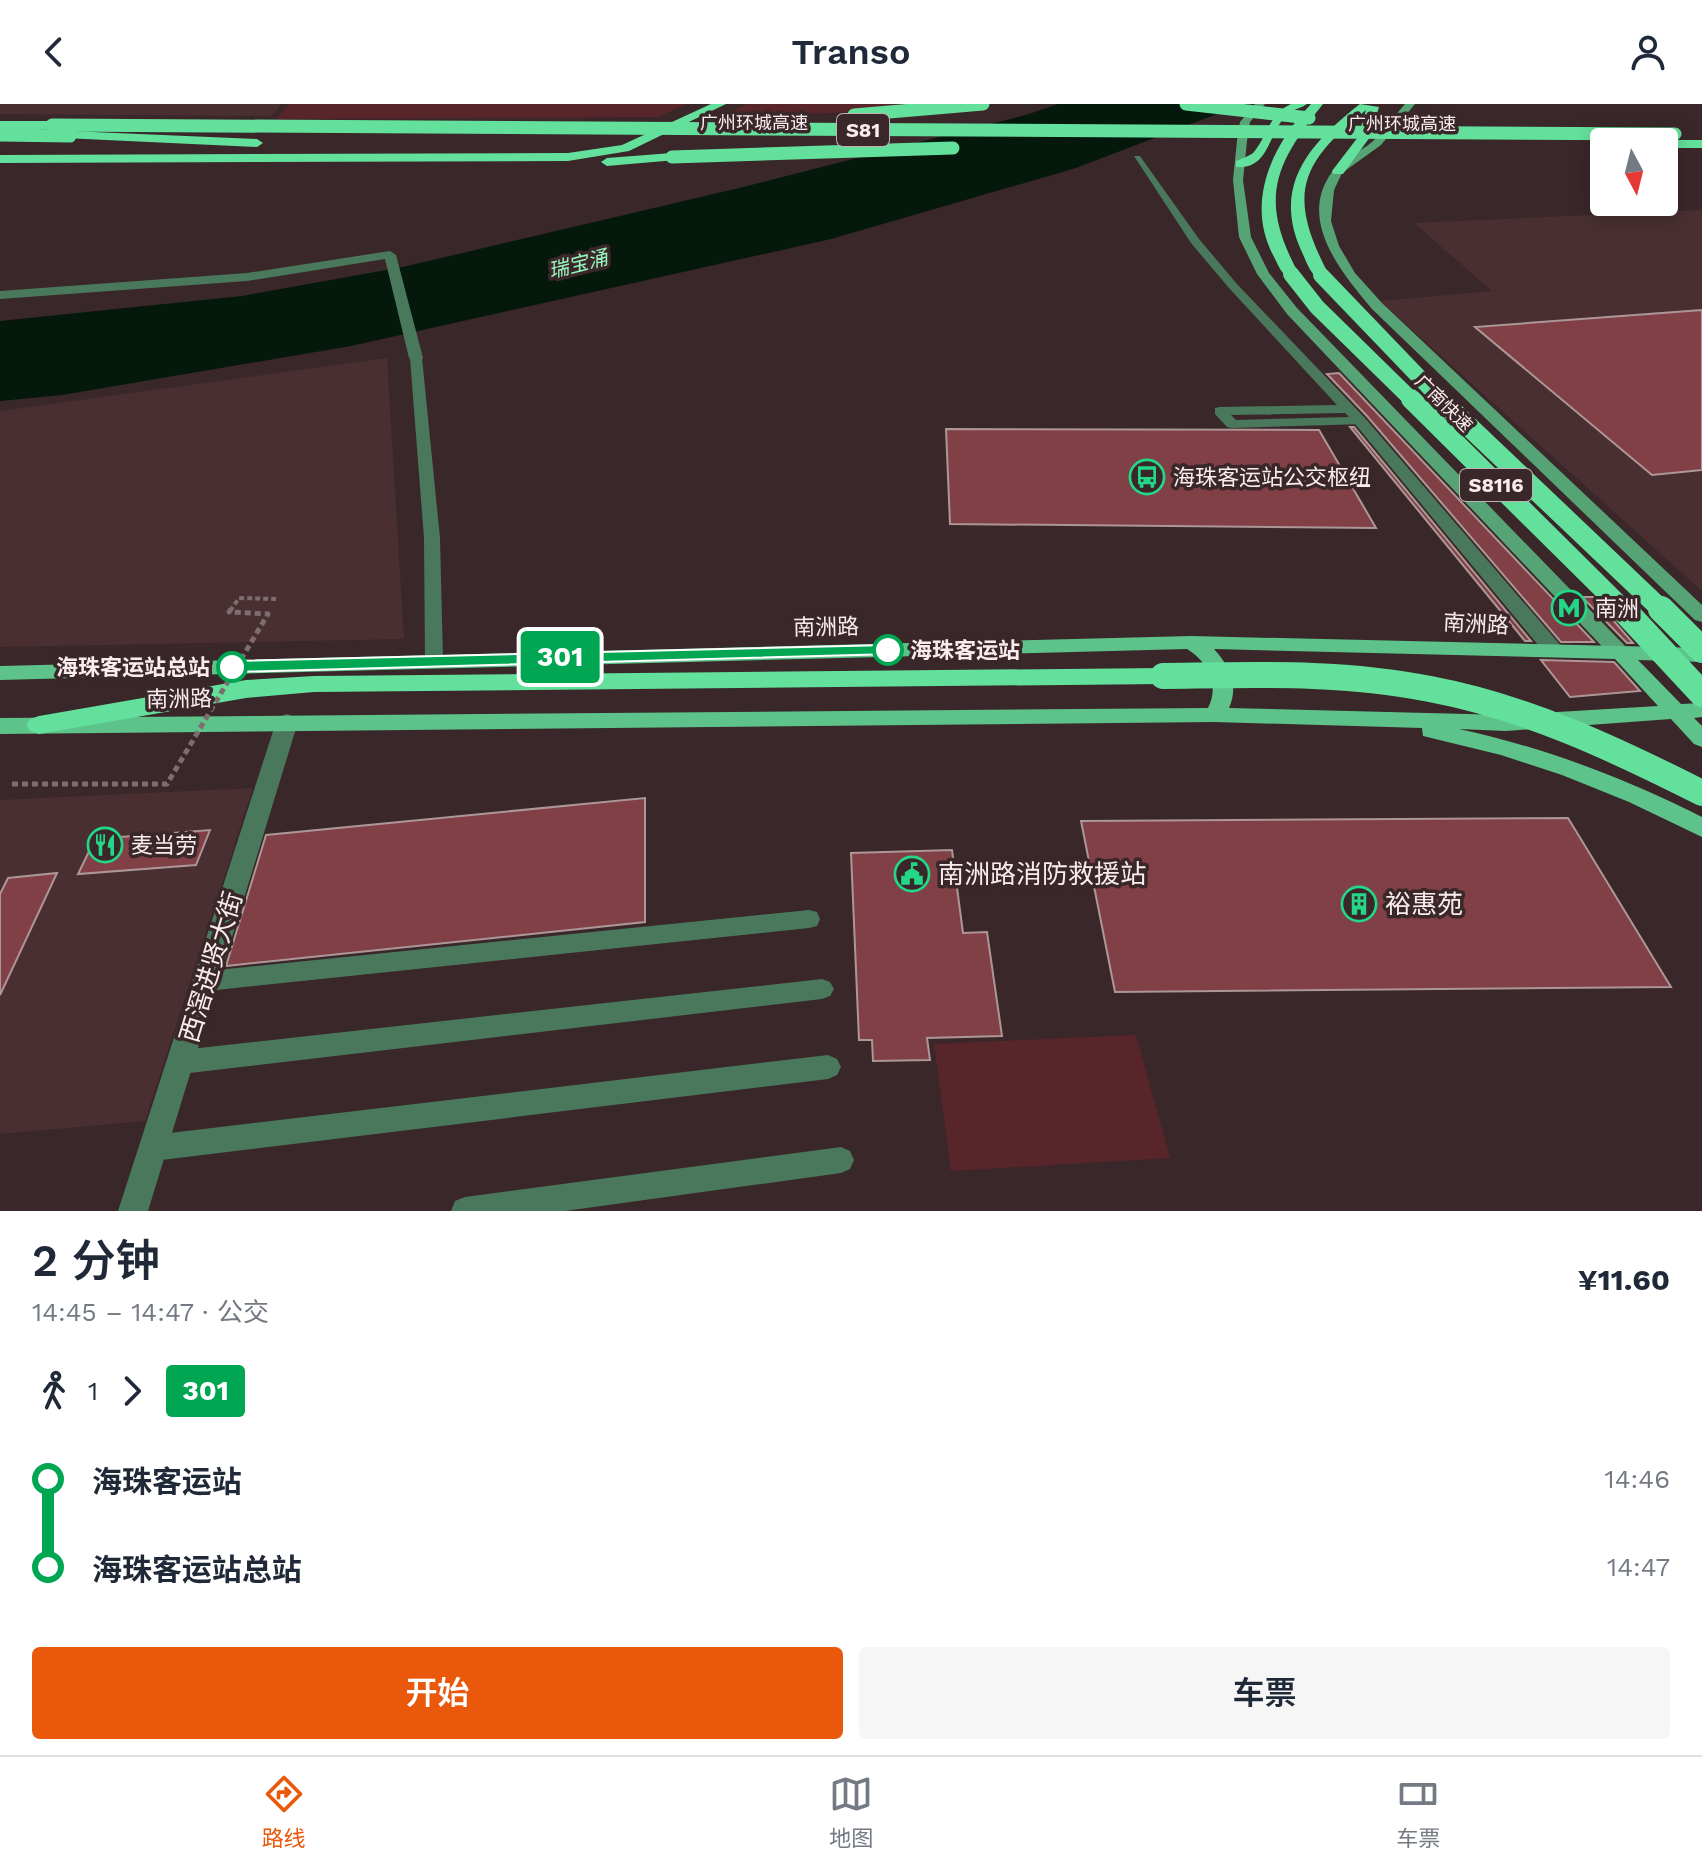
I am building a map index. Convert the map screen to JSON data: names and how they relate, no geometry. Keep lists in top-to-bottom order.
{
  "streets": {
    "highway": [
      "广州环城高速",
      "S81",
      "广南快速",
      "S8116"
    ],
    "main road": ["南洲路"],
    "street": ["西滘进贤大街"]
  },
  "crossings": [
    ["广南快速", "南洲路"],
    ["南洲路", "西滘进贤大街"]
  ],
  "water": ["瑞宝涌"],
  "places": {
    "bus stop": ["海珠客运站公交枢纽"],
    "metro station": ["南洲"],
    "other": ["海珠客运站", "海珠客运站总站"],
    "restaurant": ["麦当劳"],
    "public building": ["南洲路消防救援站"],
    "building": ["裕惠苑"]
  },
  "lines": ["bus line 301"],
  "north": "bottom",
  "page": {
    "header": "Transo",
    "on_map": "301",
    "heading": ["2 分钟", "14:45 – 14:47 · 公交", "¥11.60"],
    "legs": ["1", "301"],
    "list": [
      {
        "name": "海珠客运站",
        "value": "14:46"
      },
      {
        "name": "海珠客运站总站",
        "value": "14:47"
      }
    ],
    "buttons": ["开始", "车票"],
    "tabs": ["路线", "地图", "车票"]
  }
}
